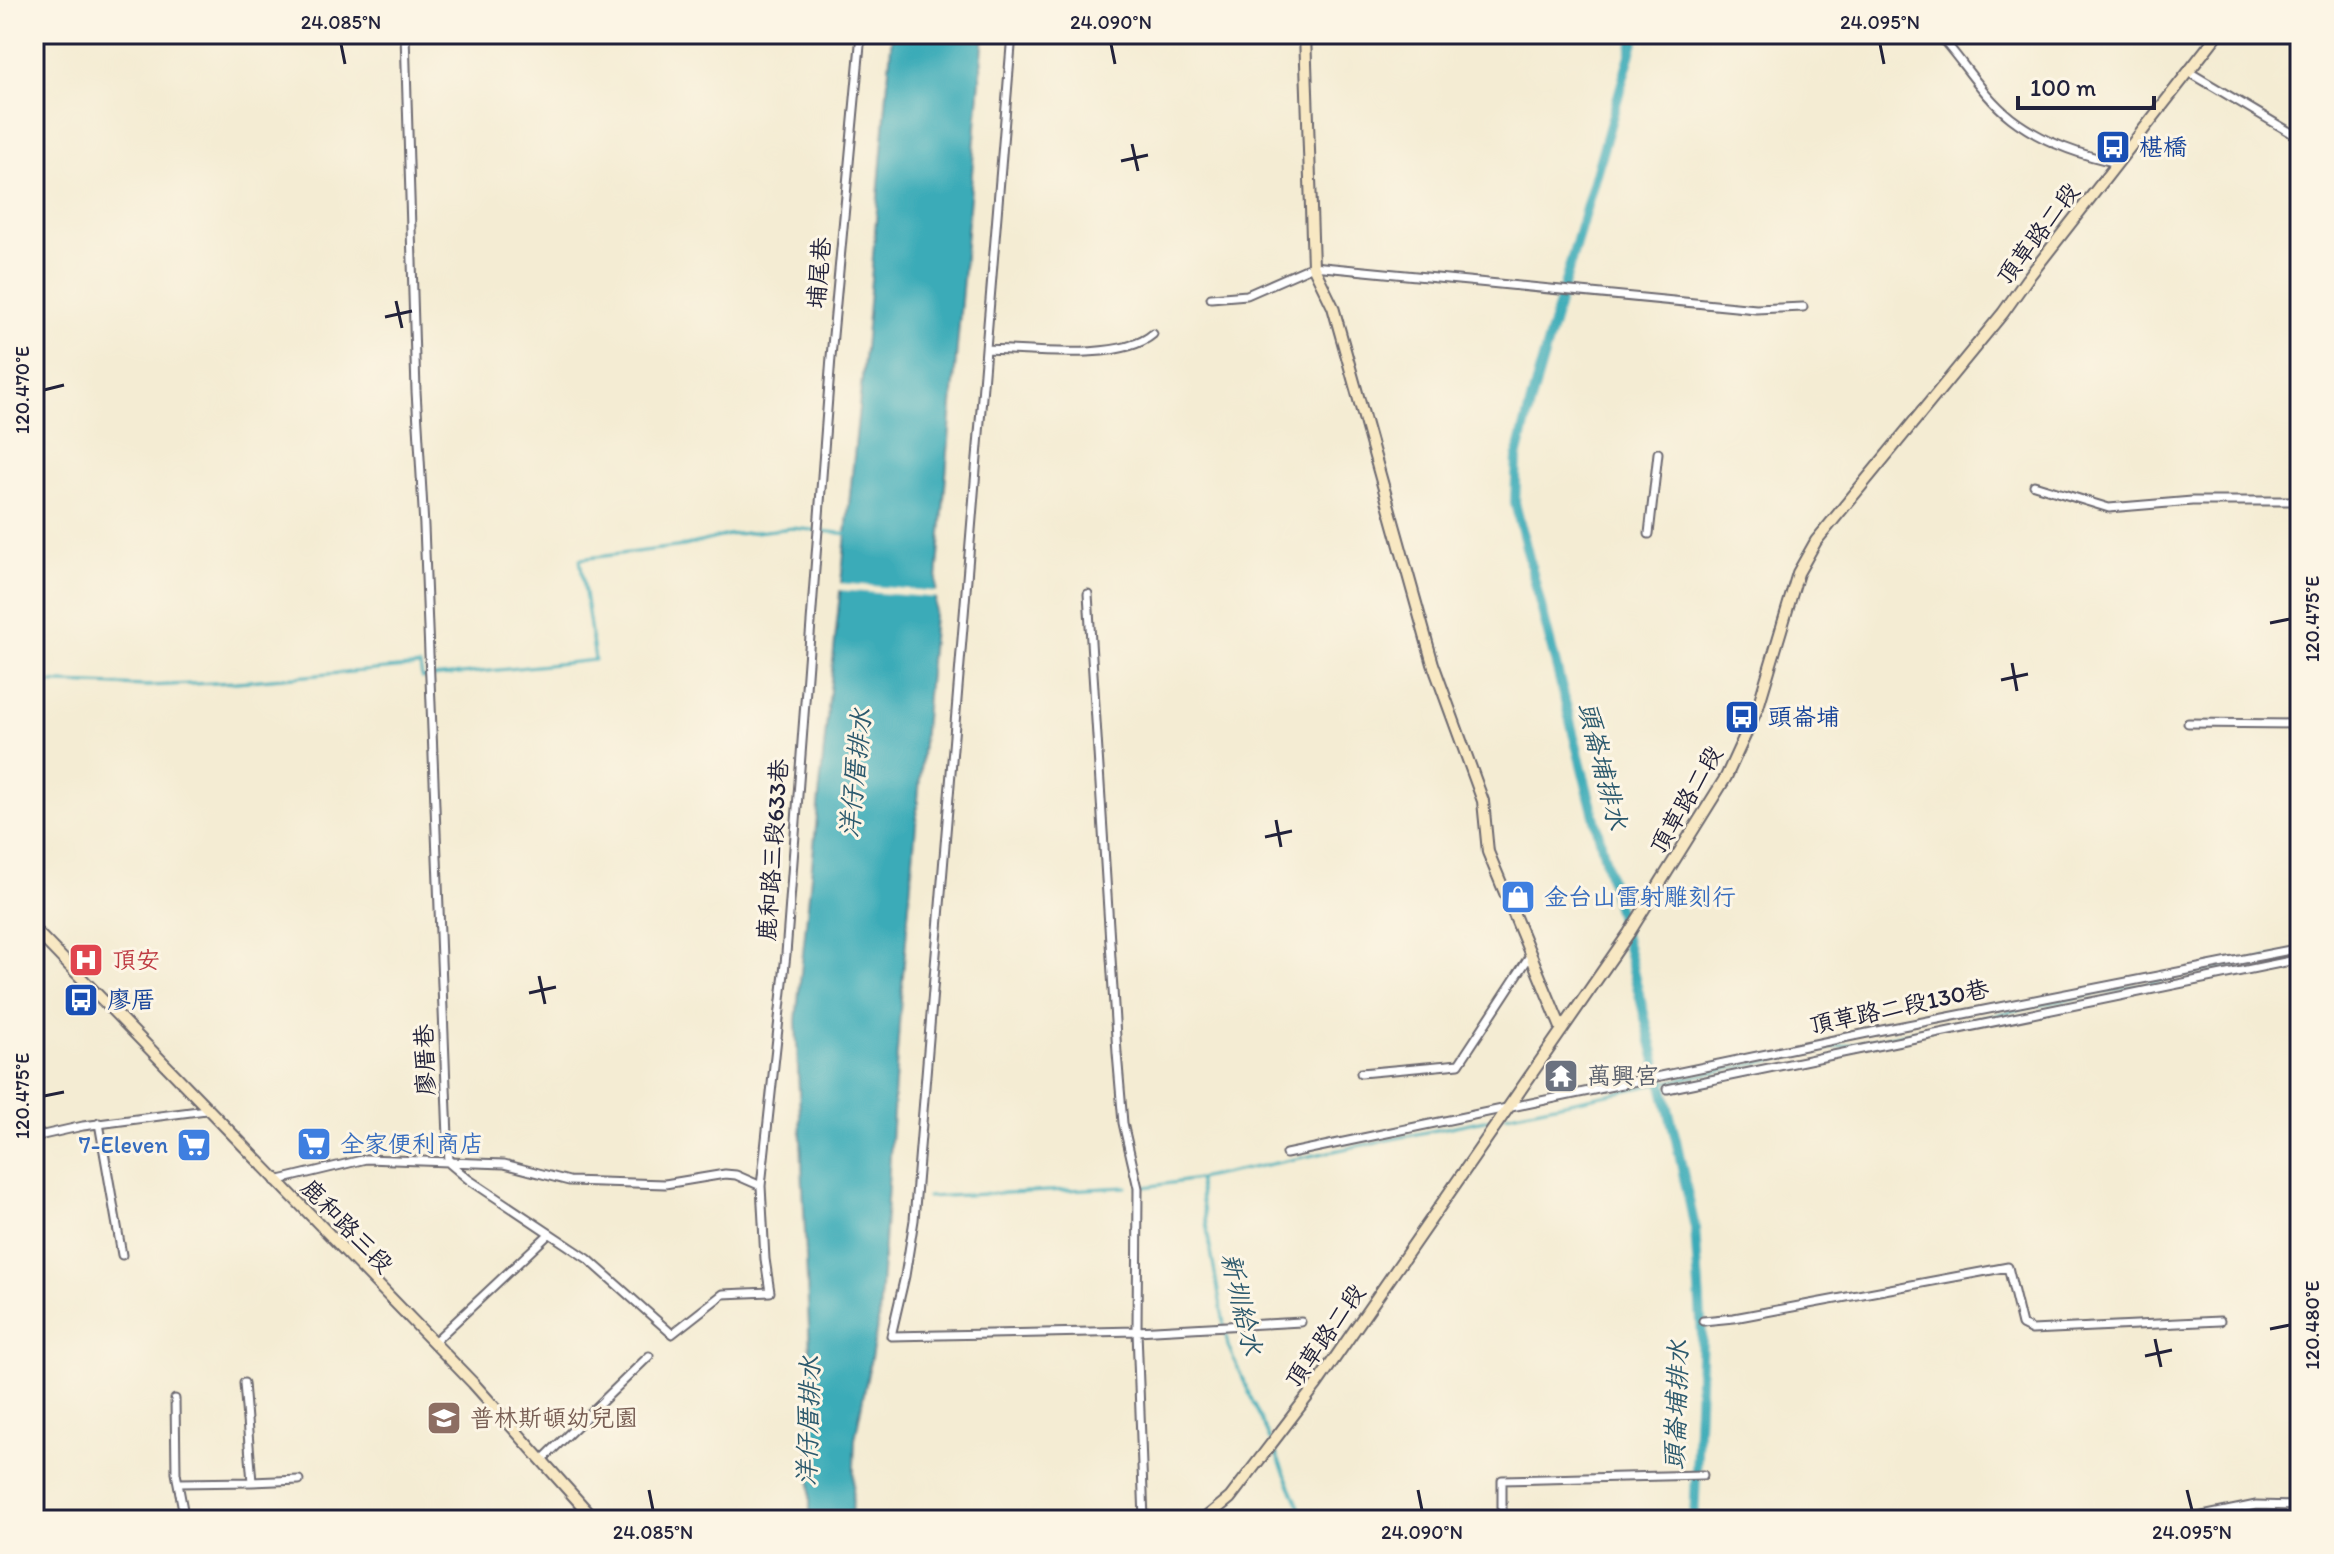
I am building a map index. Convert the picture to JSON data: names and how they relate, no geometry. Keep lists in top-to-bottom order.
{
  "streets": {
    "street": [
      "頂草路二段",
      "埔尾巷",
      "鹿和路三段633巷",
      "頂草路二段130巷",
      "廖厝巷",
      "鹿和路三段"
    ]
  },
  "crossings": [
    ["頂草路二段", "頂草路二段130巷"],
    ["埔尾巷", "鹿和路三段633巷"]
  ],
  "water": ["頭崙埔排水", "洋仔厝排水", "新圳給水"],
  "places": {
    "bus stop": ["椹橋", "頭崙埔", "廖厝"],
    "shop": ["金台山雷射雕刻行"],
    "hospital": ["頂安"],
    "temple": ["萬興宮"],
    "supermarket": ["全家便利商店", "7-Eleven"],
    "school or university": ["普林斯頓幼兒園"]
  },
  "scale_bar": "100 m",
  "coordinates": [
    "24.085°N",
    "24.090°N",
    "24.095°N",
    "120.470°E",
    "120.475°E",
    "120.480°E"
  ]
}
